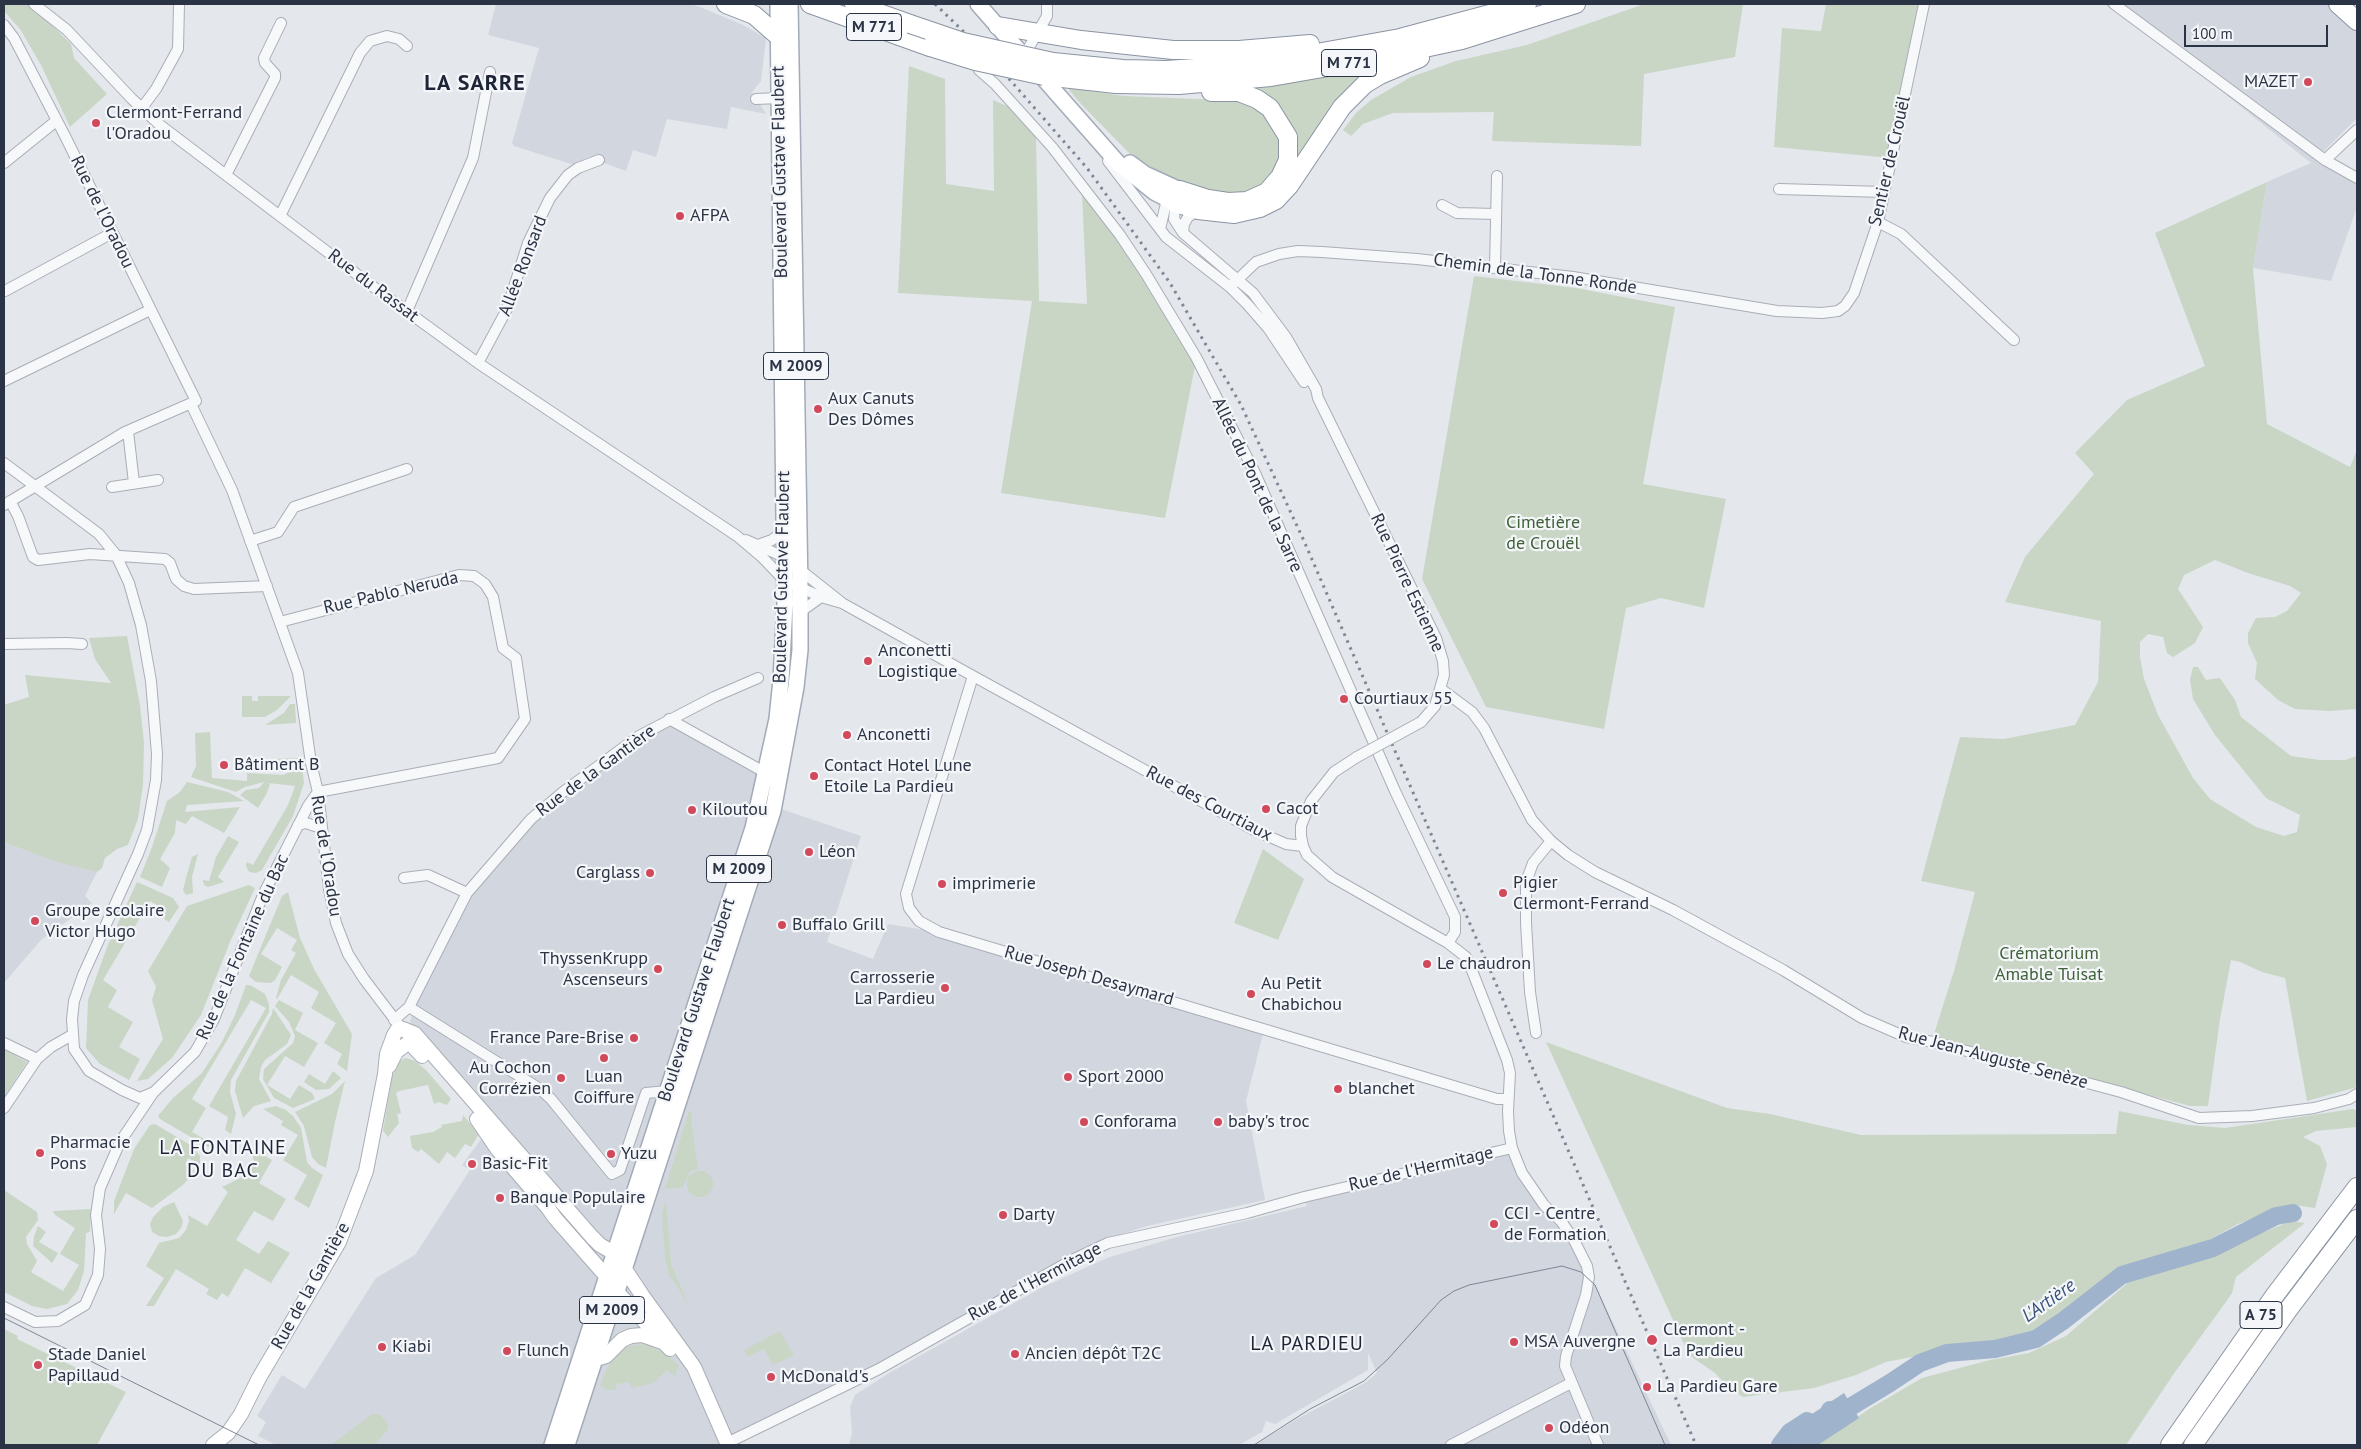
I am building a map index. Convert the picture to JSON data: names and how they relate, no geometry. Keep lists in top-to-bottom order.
{
  "streets": {
    "highway": ["M 771", "A 75"],
    "main road": [
      "Boulevard Gustave Flaubert",
      "Rue de l'Oradou",
      "M 2009",
      "Rue Pierre Estienne",
      "Rue de la Gantière"
    ],
    "street": [
      "Sentier de Crouël",
      "Allée Ronsard",
      "Chemin de la Tonne Ronde",
      "Rue du Rassat",
      "Allée du Pont de la Sarre",
      "Rue Pablo Neruda",
      "Rue des Courtiaux",
      "Rue de la Fontaine du Bac",
      "Rue Joseph Desaymard",
      "Rue Jean-Auguste Senèze",
      "Rue de l'Hermitage"
    ]
  },
  "crossings": [
    ["Sentier de Crouël", "Chemin de la Tonne Ronde"],
    ["Boulevard Gustave Flaubert", "Rue de l'Oradou"],
    ["Boulevard Gustave Flaubert", "Rue du Rassat"],
    ["Boulevard Gustave Flaubert", "Rue de la Gantière"],
    ["Boulevard Gustave Flaubert", "Rue des Courtiaux"],
    ["Rue de l'Oradou", "Rue Pablo Neruda"],
    ["Rue de l'Oradou", "Rue de la Gantière"],
    ["Rue de l'Oradou", "Rue de la Fontaine du Bac"],
    ["Allée Ronsard", "Rue du Rassat"],
    ["Chemin de la Tonne Ronde", "Rue Pierre Estienne"],
    ["Rue du Rassat", "Rue des Courtiaux"],
    ["Rue Pierre Estienne", "Rue des Courtiaux"],
    ["Rue Pablo Neruda", "Rue de la Fontaine du Bac"],
    ["Rue des Courtiaux", "Rue Joseph Desaymard"]
  ],
  "districts": ["LA SARRE", "LA FONTAINE DU BAC", "LA PARDIEU"],
  "water": ["L'Artière"],
  "parks": ["Cimetière de Crouël", "Crématorium Amable Tuisat"],
  "places": [
    "MAZET",
    "Clermont-Ferrand l'Oradou",
    "AFPA",
    "Aux Canuts Des Dômes",
    "Anconetti Logistique",
    "Courtiaux 55",
    "Anconetti",
    "Bâtiment B",
    "Contact Hotel Lune Etoile La Pardieu",
    "Cacot",
    "Kiloutou",
    "Léon",
    "Carglass",
    "imprimerie",
    "Pigier Clermont-Ferrand",
    "Groupe scolaire Victor Hugo",
    "Buffalo Grill",
    "Le chaudron",
    "ThyssenKrupp Ascenseurs",
    "Carrosserie La Pardieu",
    "Au Petit Chabichou",
    "France Pare-Brise",
    "Luan Coiffure",
    "Sport 2000",
    "Au Cochon Corrézien",
    "blanchet",
    "Conforama",
    "baby's troc",
    "Pharmacie Pons",
    "Yuzu",
    "Basic-Fit",
    "Banque Populaire",
    "Darty",
    "CCI - Centre de Formation",
    "Clermont - La Pardieu",
    "MSA Auvergne",
    "Kiabi",
    "Flunch",
    "Ancien dépôt T2C",
    "Stade Daniel Papillaud",
    "McDonald's",
    "La Pardieu Gare",
    "Odéon"
  ],
  "scale_bar": "100 m"
}
